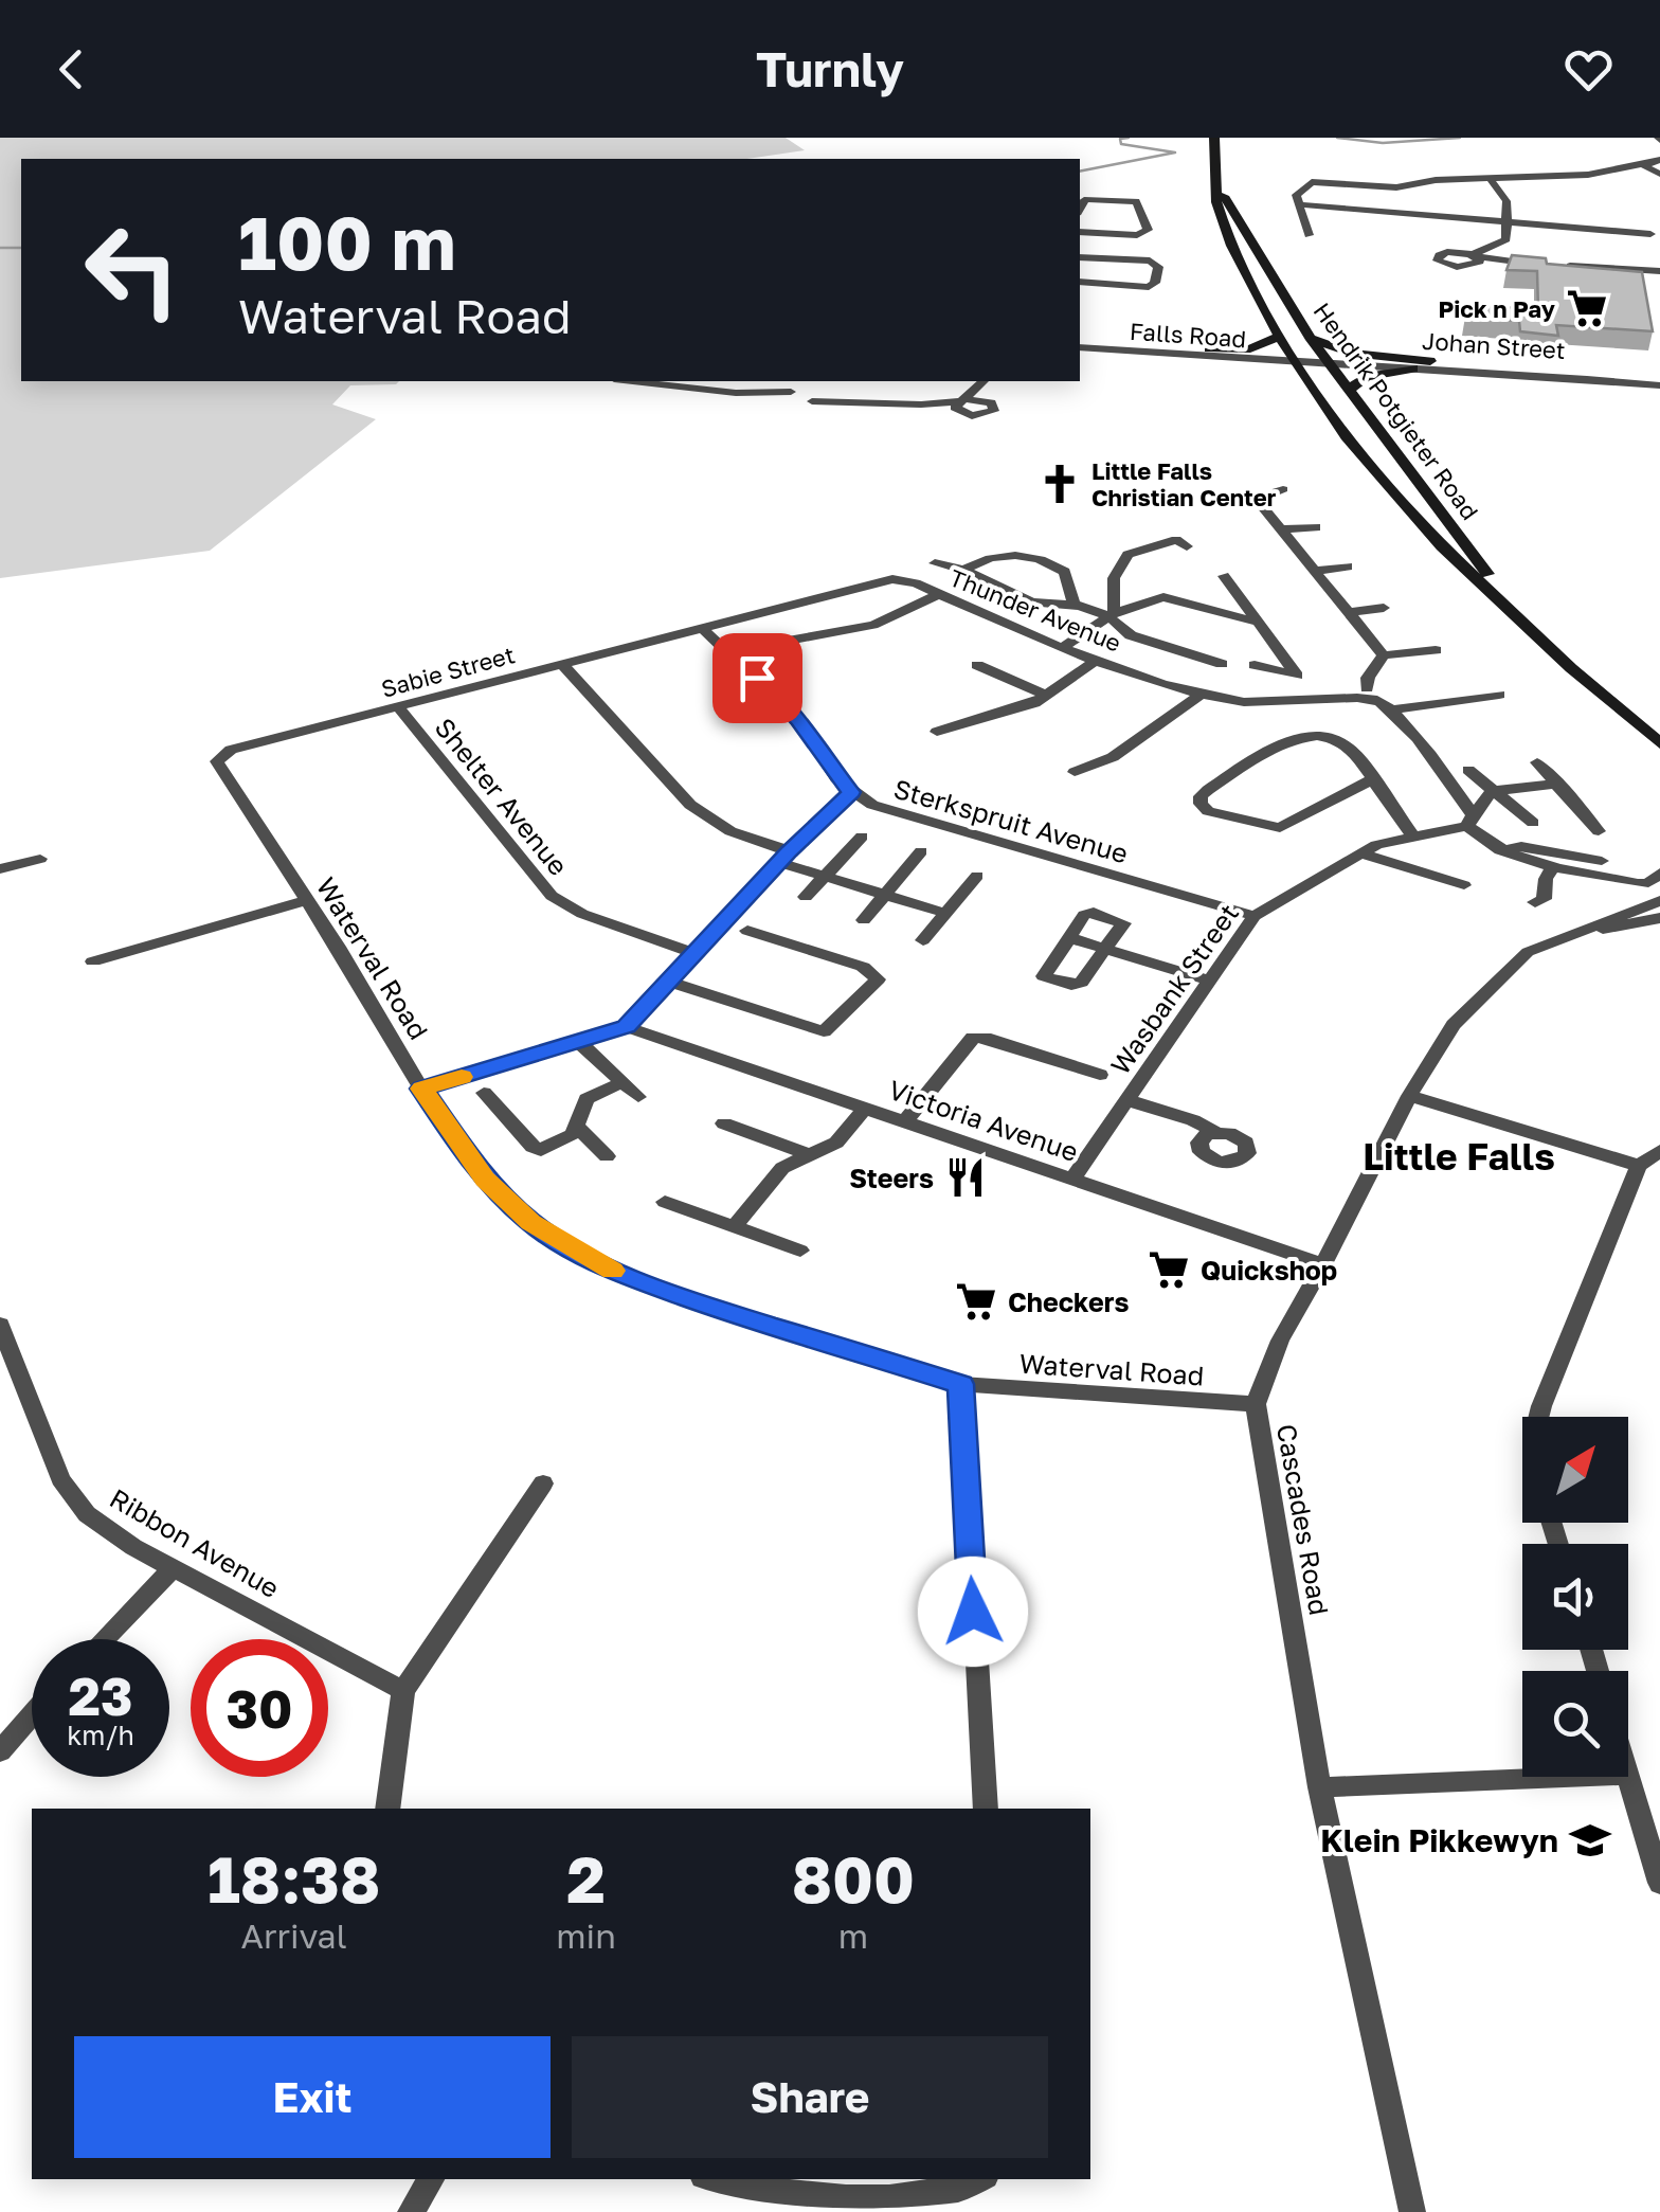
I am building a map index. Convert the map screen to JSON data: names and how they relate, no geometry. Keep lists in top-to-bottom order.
{
  "streets": {
    "main road": ["Hendrik Potgieter Road"],
    "street": [
      "Falls Road",
      "Johan Street",
      "Thunder Avenue",
      "Sabie Street",
      "Shelter Avenue",
      "Sterkspruit Avenue",
      "Waterval Road",
      "Wasbank Street",
      "Victoria Avenue",
      "Cascades Road",
      "Ribbon Avenue"
    ]
  },
  "crossings": [
    ["Falls Road", "Johan Street"],
    ["Falls Road", "Hendrik Potgieter Road"],
    ["Johan Street", "Hendrik Potgieter Road"],
    ["Thunder Avenue", "Sabie Street"],
    ["Thunder Avenue", "Sterkspruit Avenue"],
    ["Sabie Street", "Shelter Avenue"],
    ["Sabie Street", "Sterkspruit Avenue"],
    ["Sabie Street", "Waterval Road"],
    ["Sterkspruit Avenue", "Wasbank Street"],
    ["Waterval Road", "Cascades Road"],
    ["Wasbank Street", "Victoria Avenue"],
    ["Victoria Avenue", "Cascades Road"]
  ],
  "districts": ["Little Falls"],
  "places": {
    "supermarket": ["Pick n Pay", "Quickshop", "Checkers"],
    "church": ["Little Falls Christian Center"],
    "restaurant": ["Steers"],
    "school or university": ["Klein Pikkewyn"]
  },
  "north": "top right",
  "page": {
    "header": "Turnly",
    "turn": ["100 m", "Waterval Road"],
    "speed": "23 km/h",
    "limit": "30",
    "eta": [
      "18:38",
      "Arrival",
      "2",
      "min",
      "800",
      "m"
    ],
    "buttons": ["Exit", "Share"]
  }
}
